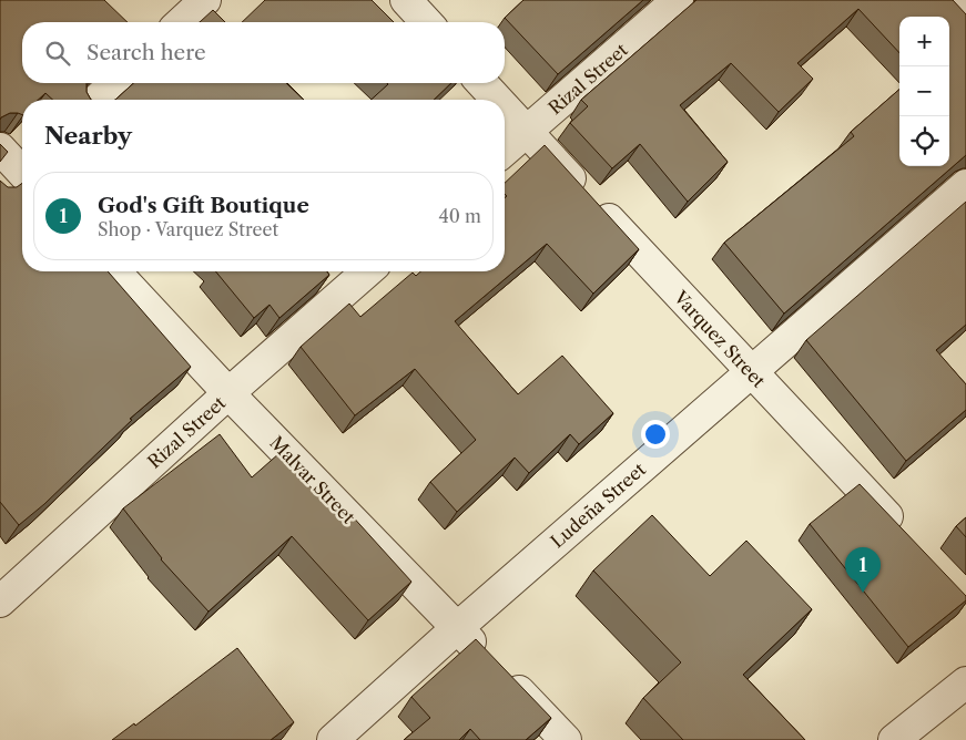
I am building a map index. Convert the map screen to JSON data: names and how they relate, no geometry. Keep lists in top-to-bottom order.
{
  "streets": {
    "street": [
      "Rizal Street",
      "Varquez Street",
      "Malvar Street",
      "Ludeña Street"
    ]
  },
  "crossings": [
    ["Rizal Street", "Varquez Street"],
    ["Rizal Street", "Malvar Street"],
    ["Varquez Street", "Ludeña Street"],
    ["Malvar Street", "Ludeña Street"]
  ],
  "page": {
    "map_buttons": ["+", "−"],
    "search": "Search here",
    "heading": "Nearby",
    "list": [
      {
        "mark": "1",
        "name": "God's Gift Boutique",
        "note": "Shop · Varquez Street",
        "value": "40 m"
      }
    ],
    "pins": "1"
  }
}
